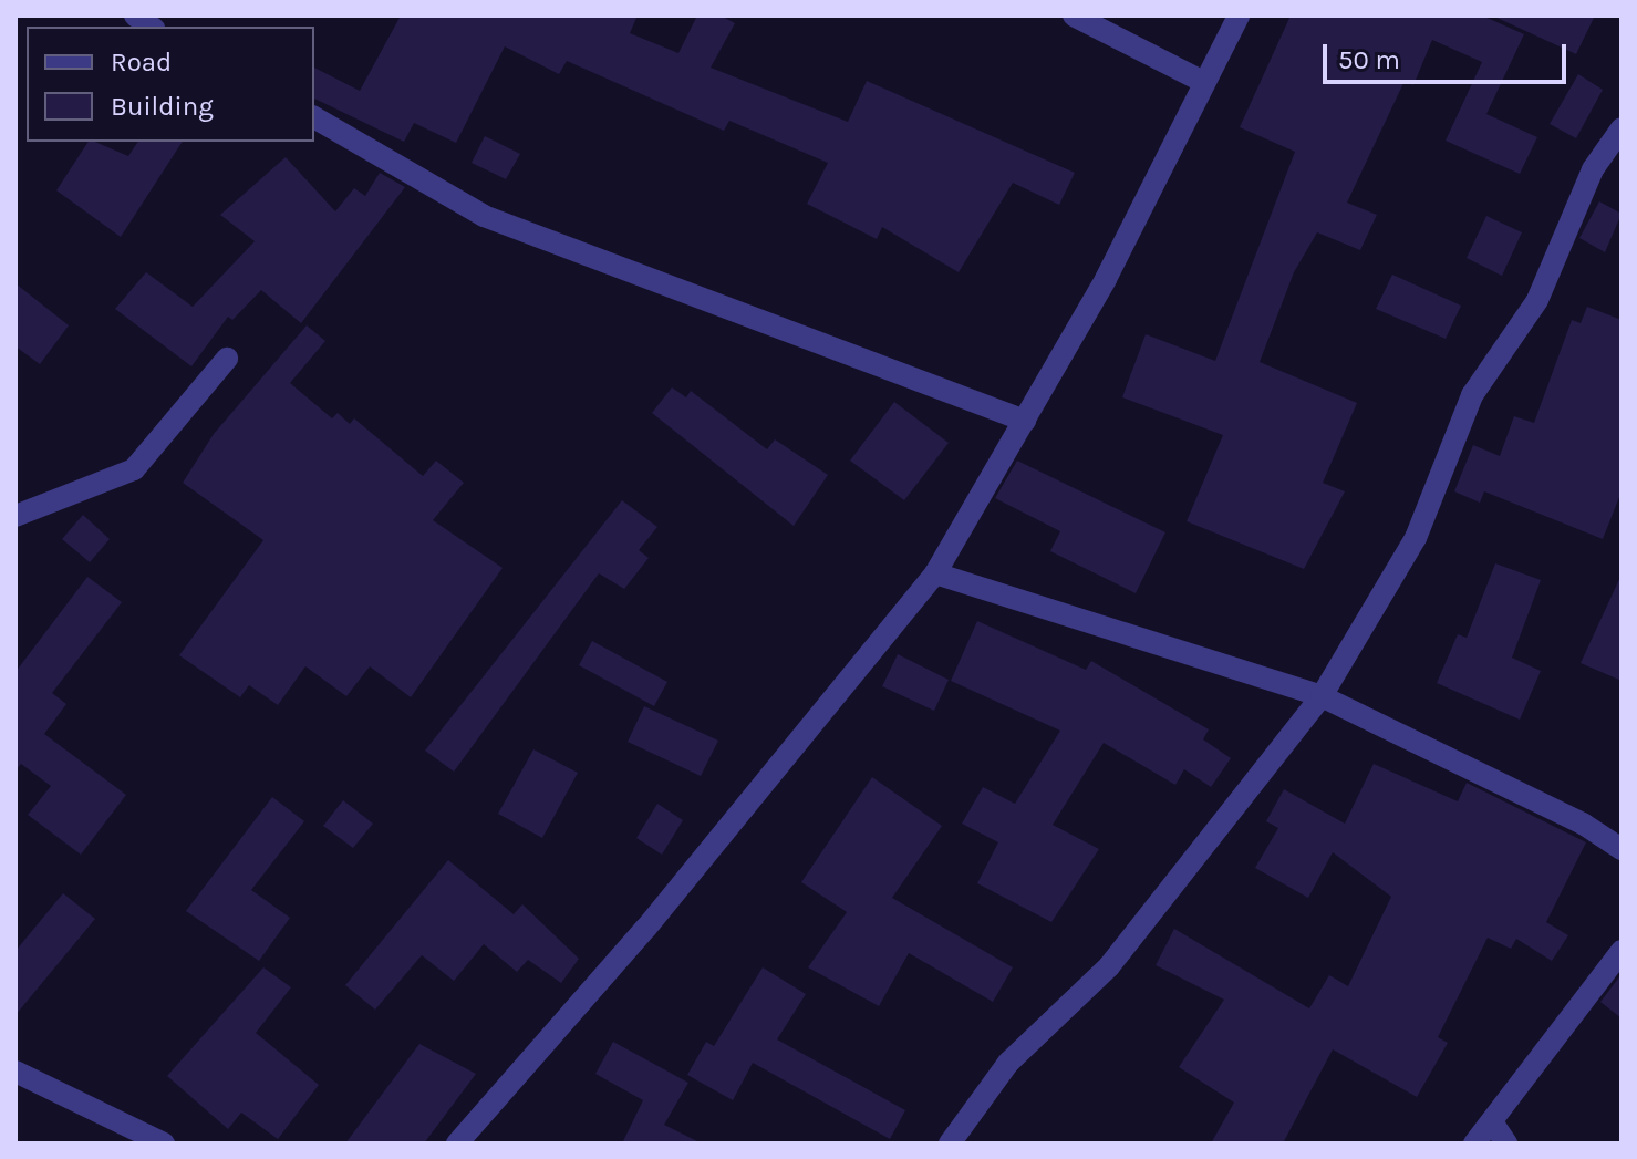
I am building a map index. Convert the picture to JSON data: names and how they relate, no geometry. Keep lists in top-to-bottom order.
{
  "legend": ["Road", "Building"],
  "scale_bar": "50 m"
}
